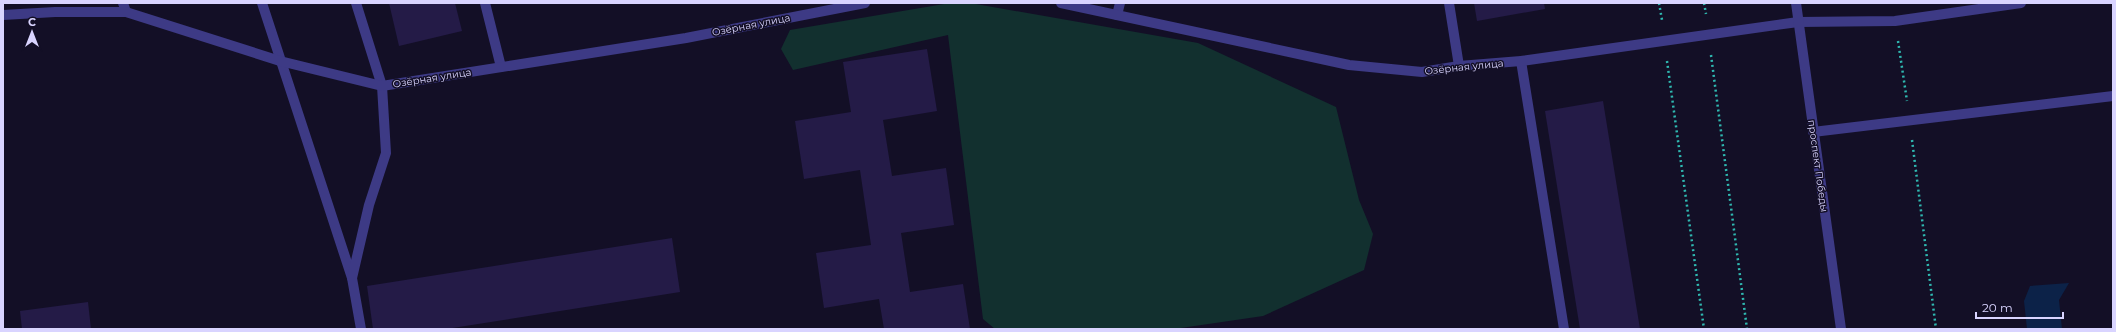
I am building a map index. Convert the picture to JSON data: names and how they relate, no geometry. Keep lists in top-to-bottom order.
{
  "streets": {
    "street": ["Озёрная улица", "проспект Победы"]
  },
  "crossings": [
    ["Озёрная улица", "проспект Победы"]
  ],
  "scale_bar": "20 m",
  "north": "top"
}
